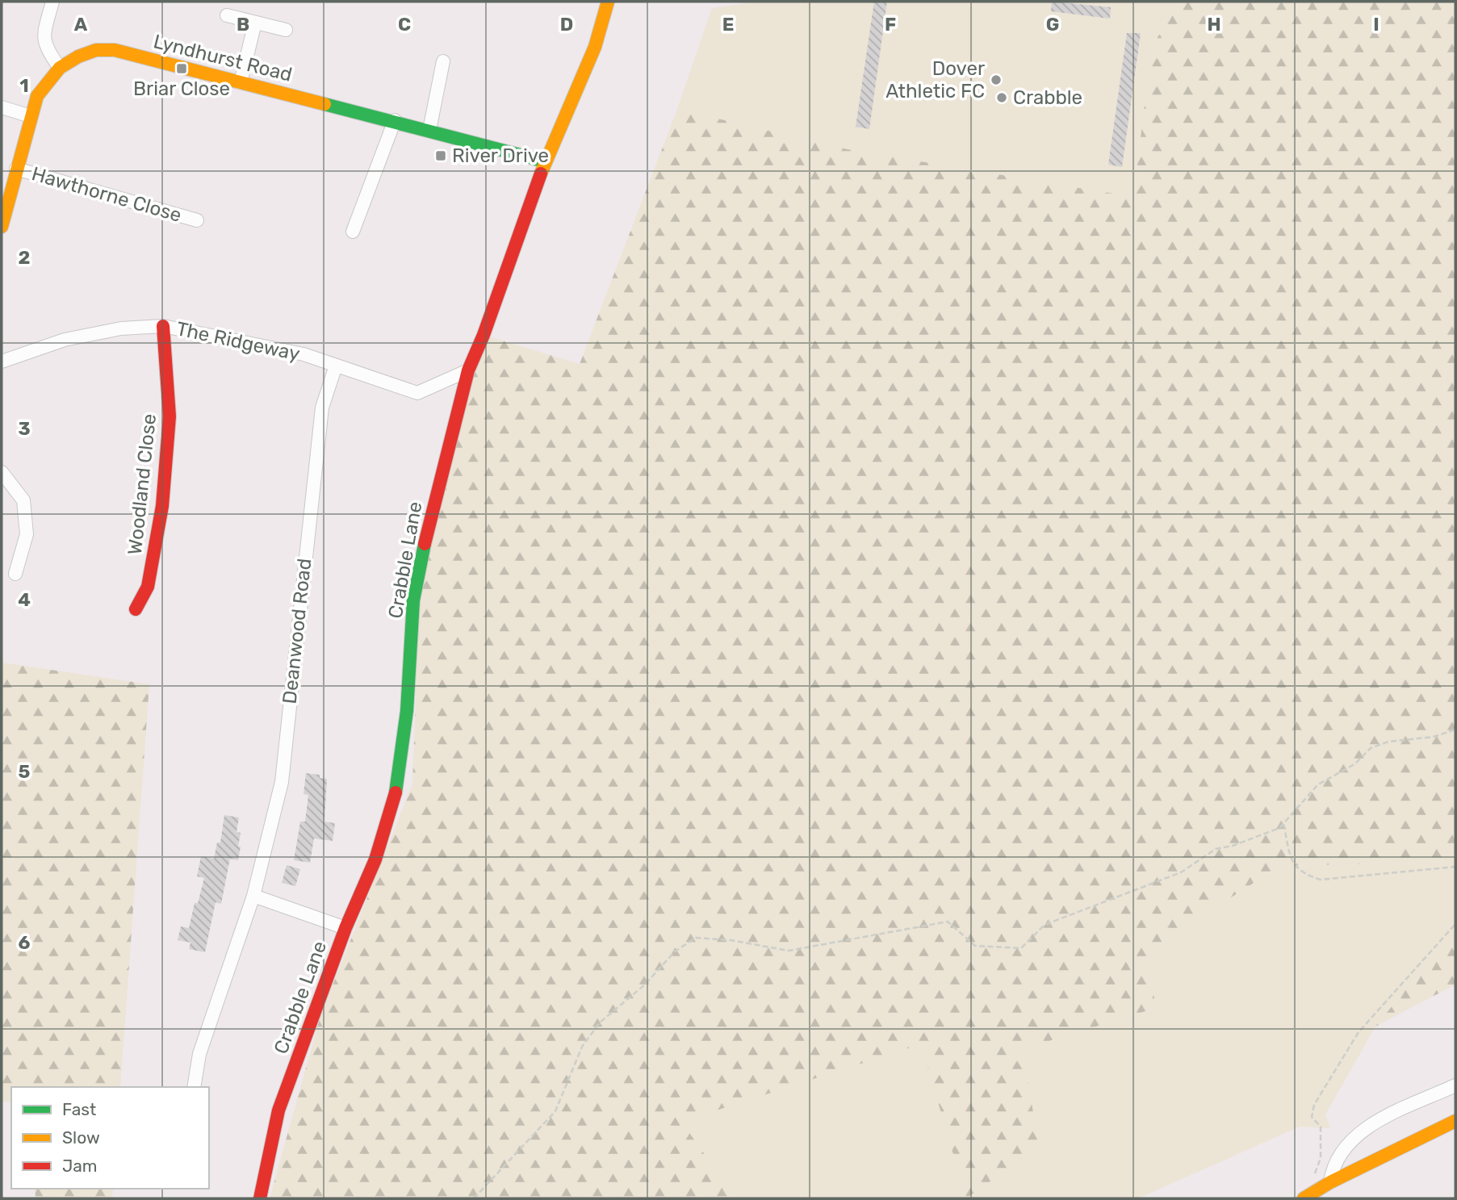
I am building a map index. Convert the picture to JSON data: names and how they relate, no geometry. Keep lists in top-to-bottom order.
{
  "streets": {
    "street": [
      "Lyndhurst Road",
      "Hawthorne Close",
      "The Ridgeway",
      "Woodland Close",
      "Crabble Lane",
      "Deanwood Road"
    ]
  },
  "crossings": [
    ["Lyndhurst Road", "Hawthorne Close"],
    ["Lyndhurst Road", "Crabble Lane"],
    ["The Ridgeway", "Woodland Close"],
    ["The Ridgeway", "Crabble Lane"],
    ["The Ridgeway", "Deanwood Road"]
  ],
  "places": {
    "transit": ["Briar Close", "River Drive"],
    "other": ["Dover Athletic FC", "Crabble"]
  },
  "legend": ["Fast", "Slow", "Jam"],
  "grid": {
    "columns": [
      "A",
      "B",
      "C",
      "D",
      "E",
      "F",
      "G",
      "H",
      "I"
    ],
    "rows": [
      "1",
      "2",
      "3",
      "4",
      "5",
      "6"
    ]
  }
}
